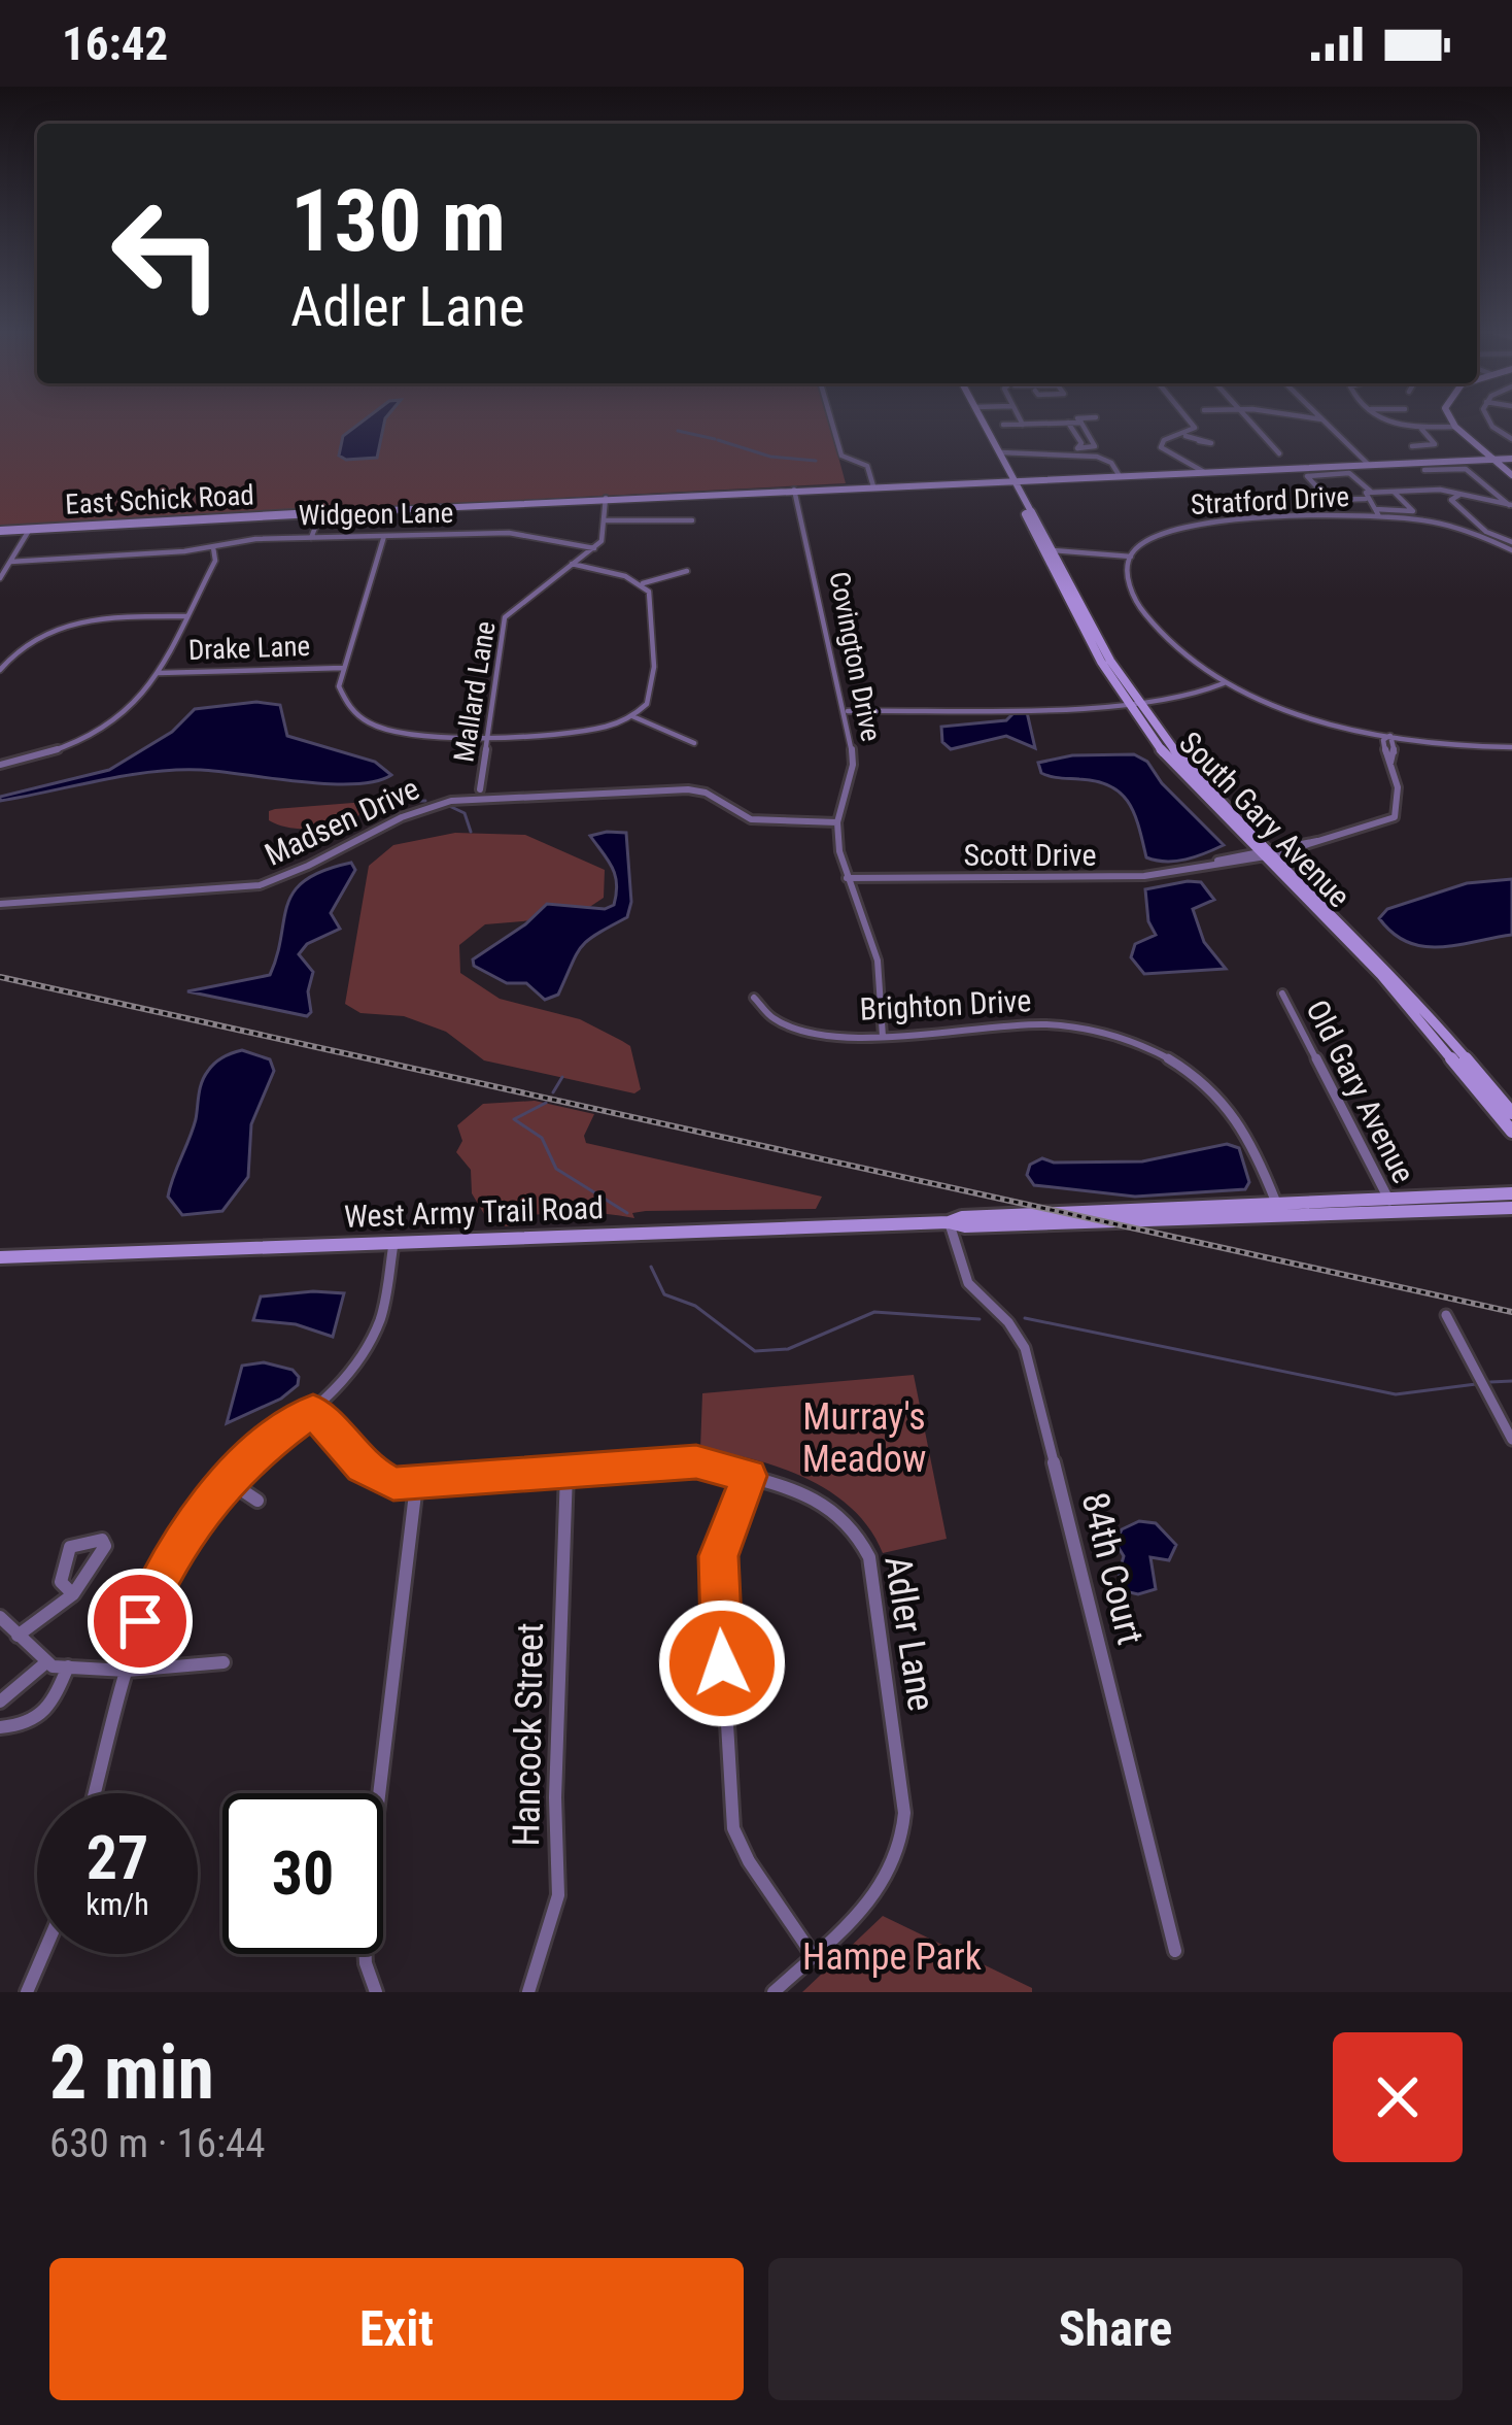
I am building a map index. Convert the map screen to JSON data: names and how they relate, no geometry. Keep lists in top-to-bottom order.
{
  "streets": {
    "main road": ["East Schick Road", "South Gary Avenue", "West Army Trail Road"],
    "street": [
      "Stratford Drive",
      "Widgeon Lane",
      "Drake Lane",
      "Covington Drive",
      "Mallard Lane",
      "Madsen Drive",
      "Scott Drive",
      "Brighton Drive",
      "Old Gary Avenue",
      "84th Court",
      "Adler Lane",
      "Hancock Street"
    ]
  },
  "crossings": [
    ["East Schick Road", "Covington Drive"],
    ["East Schick Road", "South Gary Avenue"],
    ["Widgeon Lane", "Mallard Lane"],
    ["Covington Drive", "Madsen Drive"],
    ["Covington Drive", "Scott Drive"],
    ["Covington Drive", "Brighton Drive"],
    ["South Gary Avenue", "Scott Drive"],
    ["Brighton Drive", "West Army Trail Road"],
    ["Old Gary Avenue", "West Army Trail Road"],
    ["West Army Trail Road", "84th Court"],
    ["Adler Lane", "Hancock Street"]
  ],
  "parks": ["Murray's Meadow", "Hampe Park"],
  "page": {
    "status": "16:42",
    "turn": ["130 m", "Adler Lane"],
    "speed": "27 km/h",
    "limit": "30",
    "heading": ["2 min", "630 m · 16:44"],
    "buttons": ["Exit", "Share"]
  }
}
